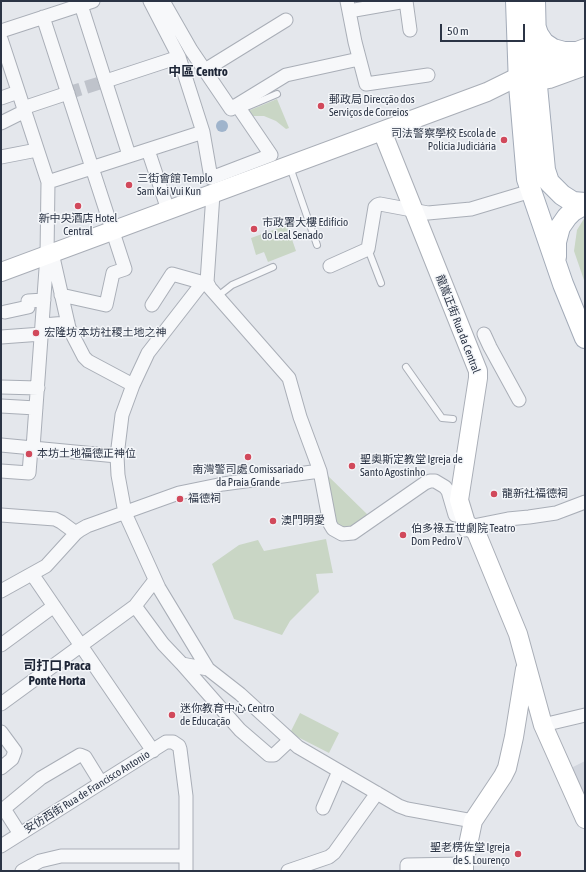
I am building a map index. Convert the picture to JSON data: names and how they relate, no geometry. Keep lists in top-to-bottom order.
{
  "streets": {
    "street": ["龍嵩正街 Rua da Central", "安仿西街 Rua de Francisco Antonio"]
  },
  "districts": ["中區 Centro", "司打口 Praca Ponte Horta"],
  "places": [
    "郵政局 Direcção dos Serviços de Correios",
    "司法警察學校 Escola de Polícia Judiciária",
    "三街會館 Templo Sam Kai Vui Kun",
    "新中央酒店 Hotel Central",
    "市政署大樓 Edifício do Leal Senado",
    "宏隆坊 本坊社稷土地之神",
    "本坊土地福德正神位",
    "南灣警司處 Comissariado da Praia Grande",
    "聖奧斯定教堂 Igreja de Santo Agostinho",
    "龍新社福德祠",
    "福德祠",
    "澳門明愛",
    "伯多祿五世劇院 Teatro Dom Pedro V",
    "迷你教育中心 Centro de Educação",
    "聖老楞佐堂 Igreja de S. Lourenço"
  ],
  "scale_bar": "50 m"
}
